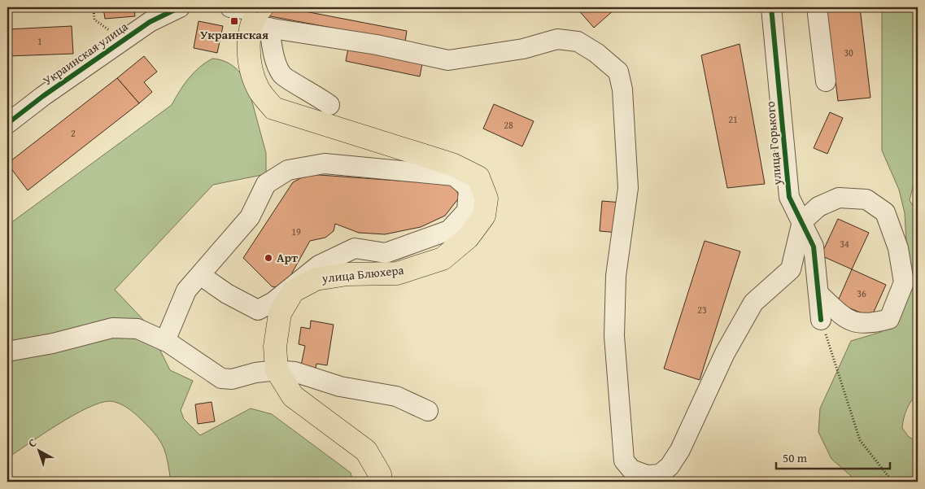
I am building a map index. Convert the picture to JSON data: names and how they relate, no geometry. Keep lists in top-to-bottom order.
{
  "streets": {
    "main road": ["улица Блюхера"],
    "street": ["Украинская улица", "улица Горького"]
  },
  "places": {
    "transit": ["Украинская"],
    "other": ["Арт"]
  },
  "house_numbers": [
    "1",
    "30",
    "21",
    "28",
    "2",
    "19",
    "34",
    "36",
    "23"
  ],
  "scale_bar": "50 m",
  "north": "top left"
}
